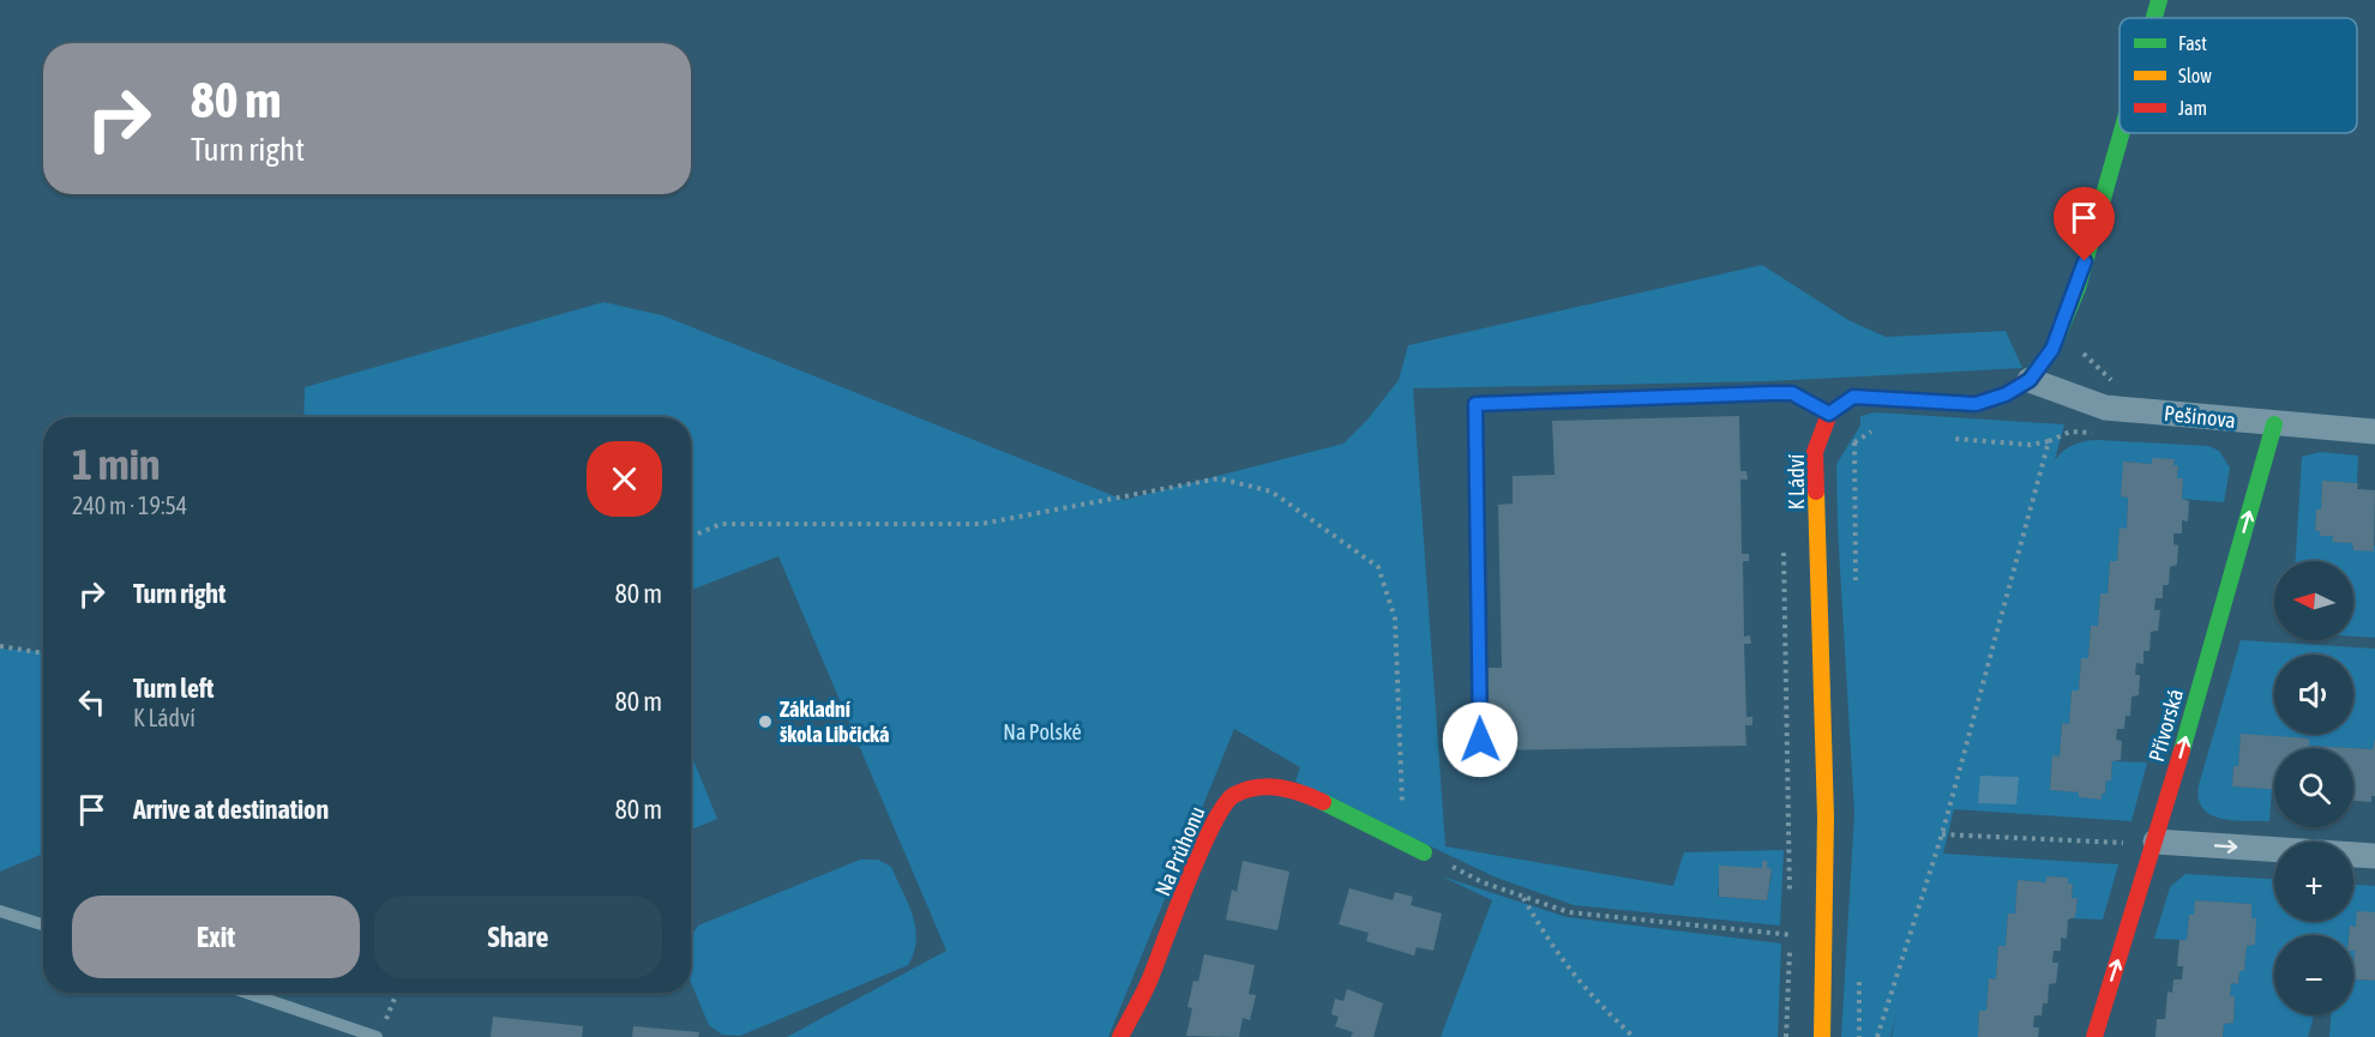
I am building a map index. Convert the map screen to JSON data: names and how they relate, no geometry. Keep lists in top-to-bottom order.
{
  "streets": {
    "street": [
      "Pešinova",
      "K Ládví",
      "Přívorská",
      "Na Průhonu"
    ]
  },
  "crossings": [
    ["Pešinova", "Přívorská"]
  ],
  "one_way": ["Přívorská"],
  "parks": ["Na Polské"],
  "places": ["Základní škola Libčická"],
  "legend": ["Fast", "Slow", "Jam"],
  "north": "left",
  "page": {
    "turn": ["80 m", "Turn right"],
    "heading": ["1 min", "240 m · 19:54"],
    "list": [
      {
        "name": "Turn right",
        "value": "80 m"
      },
      {
        "name": "Turn left",
        "note": "K Ládví",
        "value": "80 m"
      },
      {
        "name": "Arrive at destination",
        "value": "80 m"
      }
    ],
    "map_buttons": ["+", "−"],
    "buttons": ["Exit", "Share"]
  }
}
